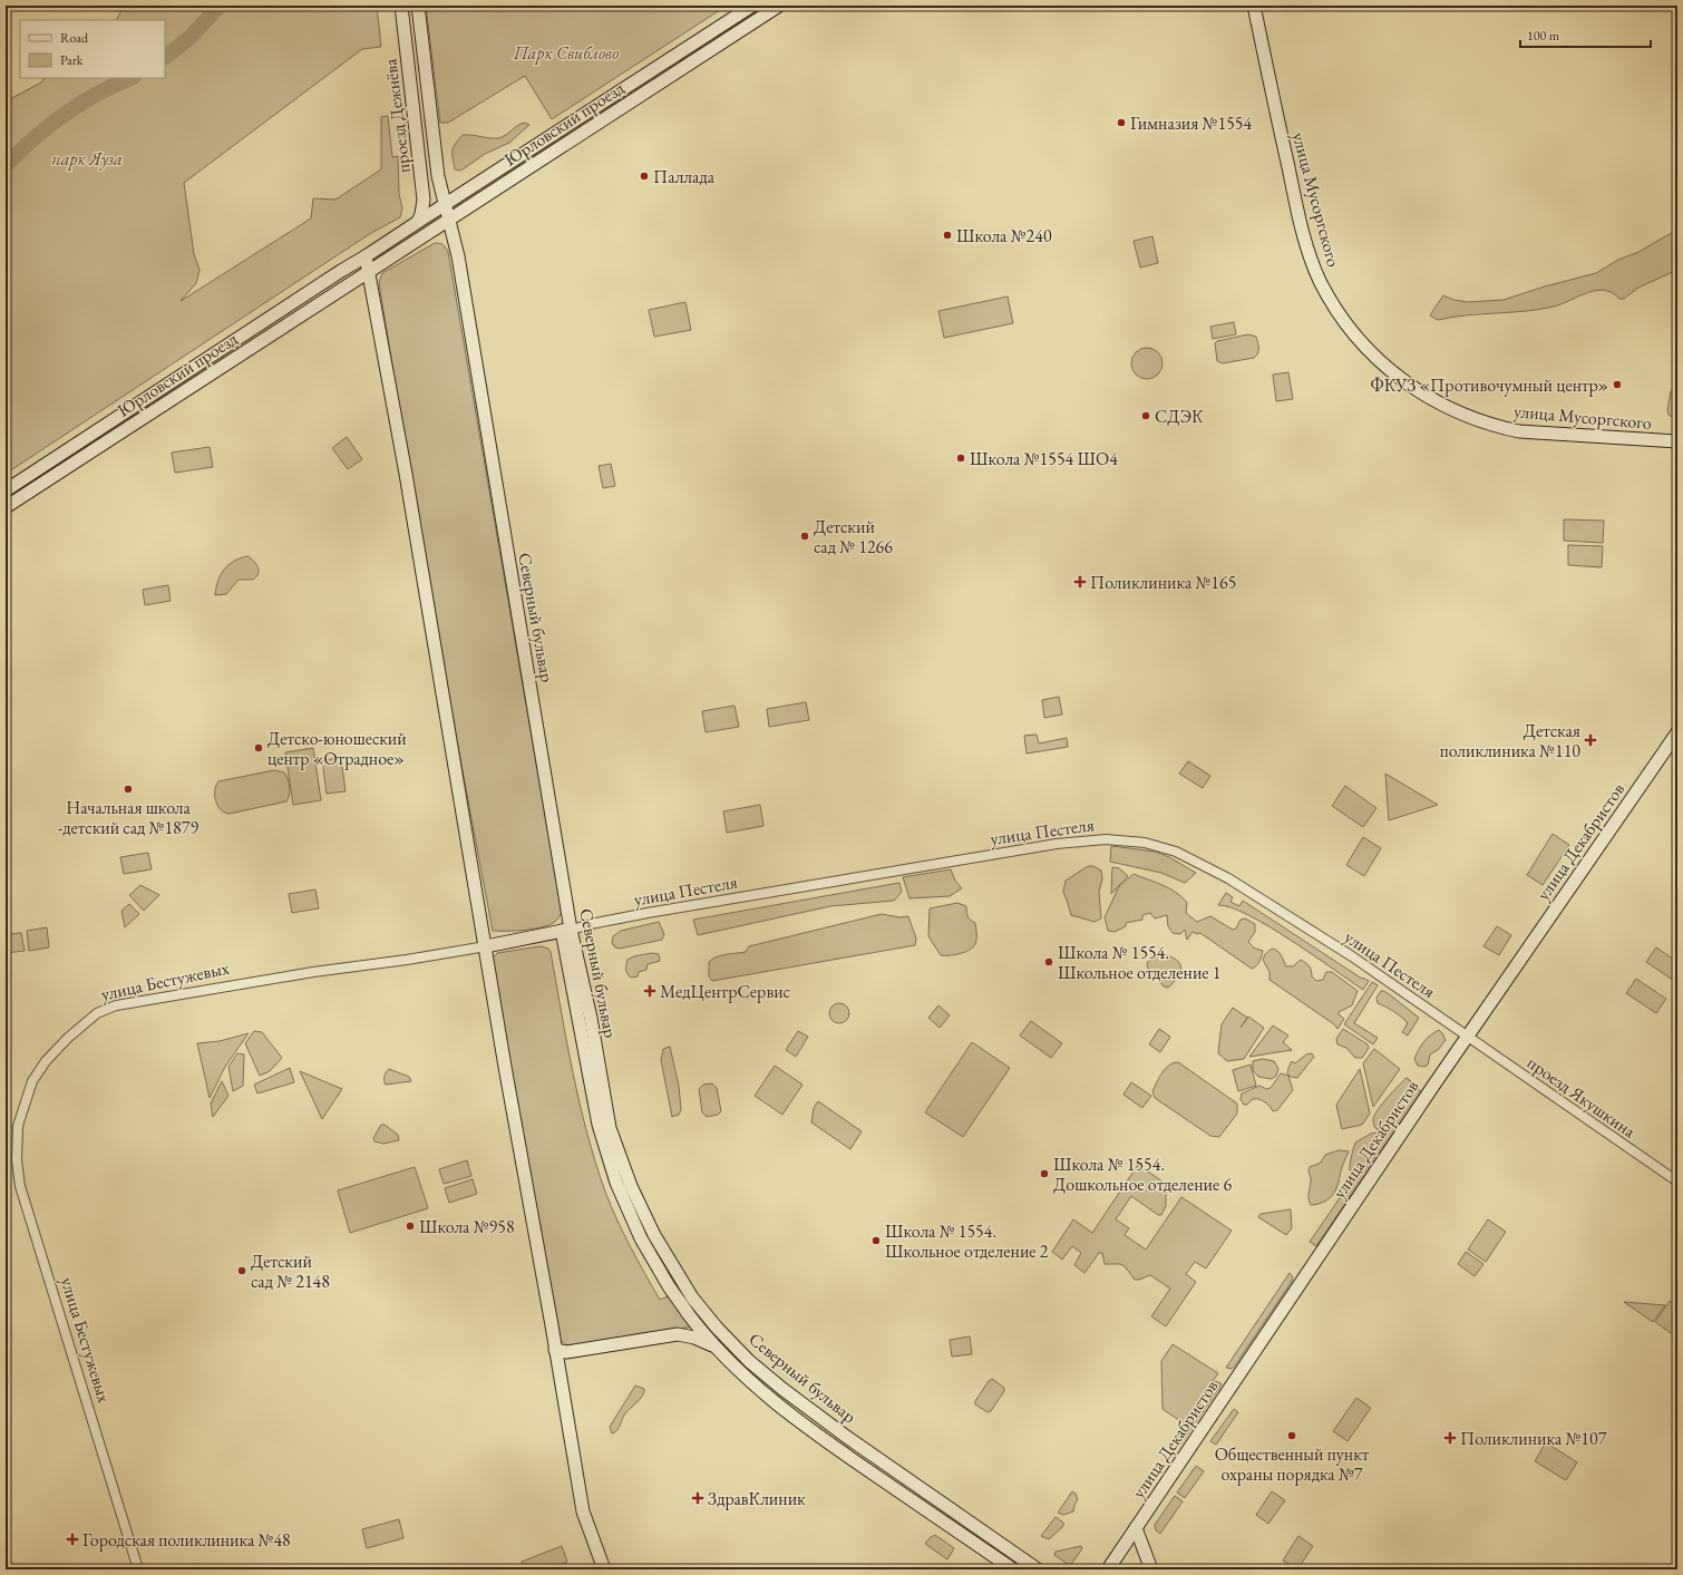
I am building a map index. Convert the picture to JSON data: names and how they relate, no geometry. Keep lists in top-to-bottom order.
{
  "streets": {
    "main road": [
      "проезд Дежнёва",
      "Юрловский проезд",
      "улица Мусоргского",
      "Северный бульвар",
      "улица Декабристов",
      "улица Бестужевых"
    ],
    "street": ["улица Пестеля", "проезд Якушкина"]
  },
  "crossings": [
    ["проезд Дежнёва", "Юрловский проезд"],
    ["проезд Дежнёва", "Северный бульвар"],
    ["Юрловский проезд", "Северный бульвар"],
    ["Северный бульвар", "улица Пестеля"],
    ["Северный бульвар", "улица Бестужевых"],
    ["улица Пестеля", "улица Декабристов"],
    ["улица Пестеля", "улица Бестужевых"],
    ["улица Пестеля", "проезд Якушкина"],
    ["улица Декабристов", "проезд Якушкина"]
  ],
  "parks": ["Парк Свиблово", "парк Яуза"],
  "places": {
    "other": [
      "Гимназия №1554",
      "Паллада",
      "Школа №240",
      "ФКУЗ «Противочумный центр»",
      "СДЭК",
      "Школа №1554 ШО4",
      "Детский сад № 1266",
      "Детско-юношеский центр «Отрадное»",
      "Начальная школа -детский сад №1879",
      "Школа № 1554. Школьное отделение 1",
      "Школа № 1554. Дошкольное отделение 6",
      "Школа №958",
      "Школа № 1554. Школьное отделение 2",
      "Детский сад № 2148",
      "Общественный пункт охраны порядка №7"
    ],
    "health": [
      "Поликлиника №165",
      "Детская поликлиника №110",
      "МедЦентрСервис",
      "Поликлиника №107",
      "ЗдравКлиник",
      "Городская поликлиника №48"
    ]
  },
  "legend": ["Road", "Park"],
  "scale_bar": "100 m"
}
